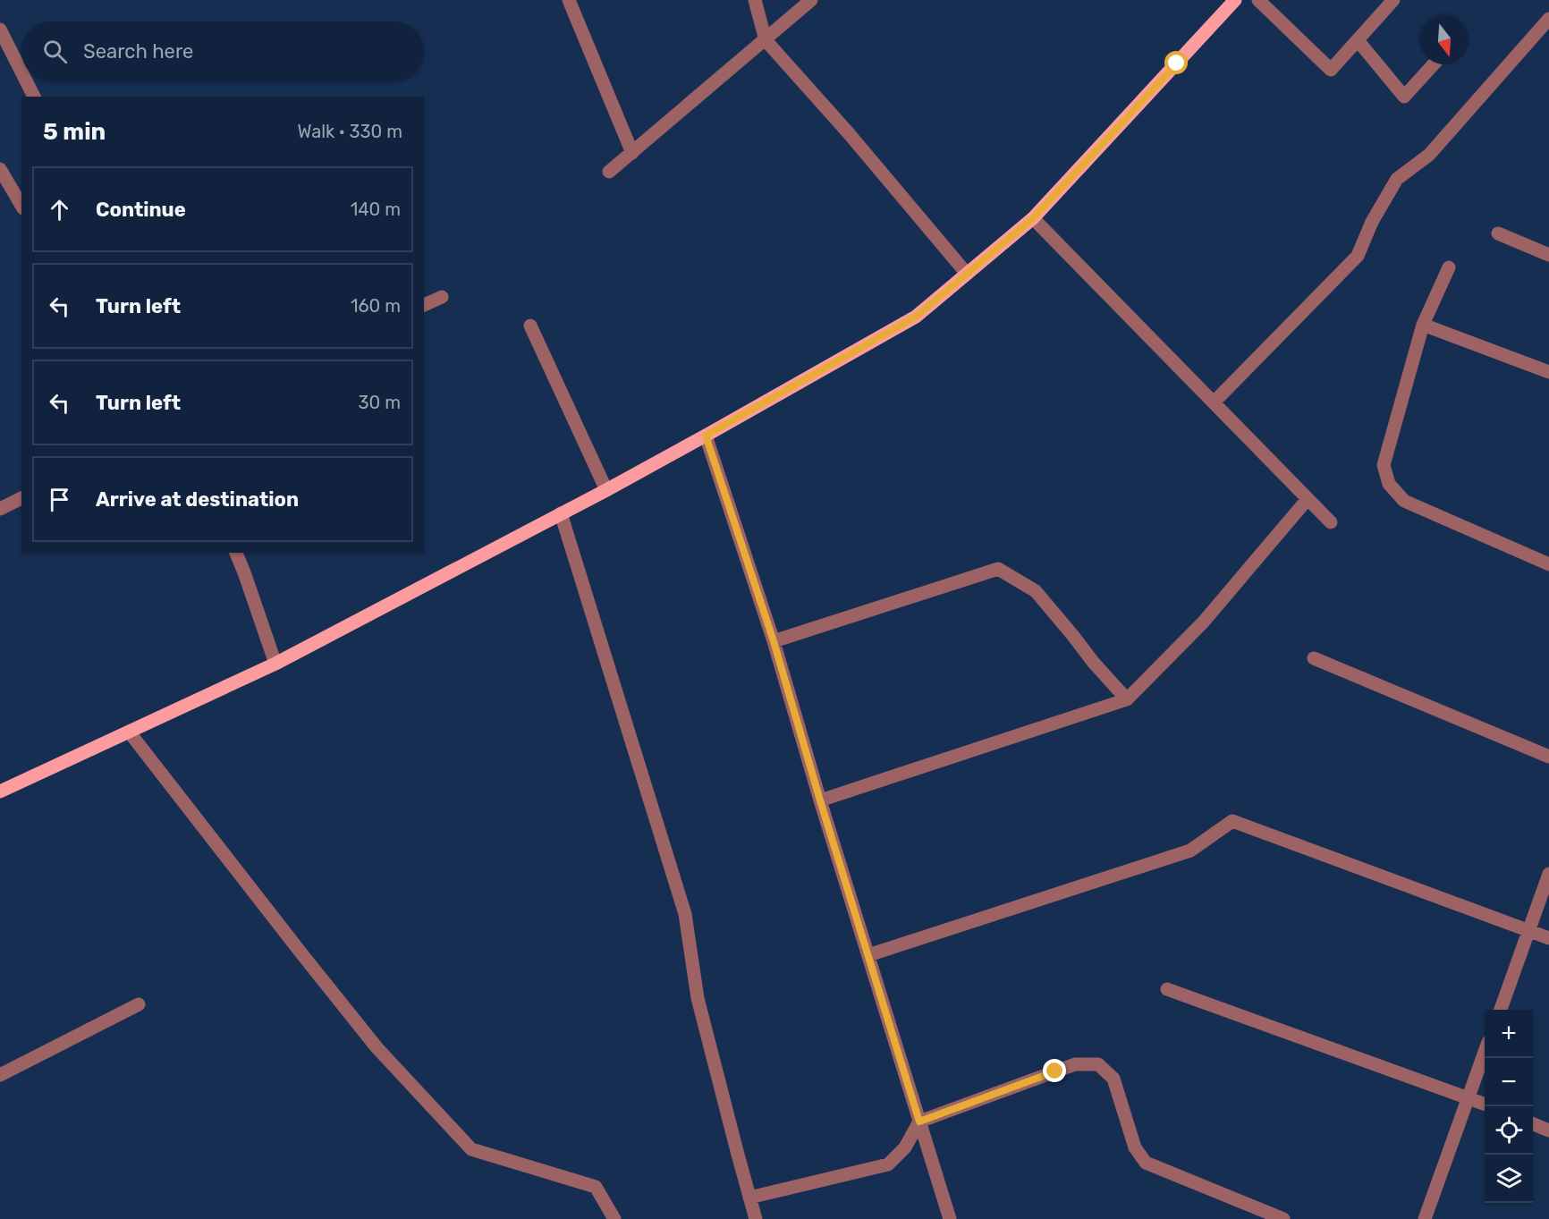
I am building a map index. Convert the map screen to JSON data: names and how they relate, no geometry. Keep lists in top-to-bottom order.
{
  "north": "bottom",
  "page": {
    "search": "Search here",
    "heading": ["5 min", "Walk · 330 m"],
    "list": [
      ["Continue", "140 m"],
      ["Turn left", "160 m"],
      ["Turn left", "30 m"],
      "Arrive at destination"
    ],
    "map_buttons": ["+", "−"]
  }
}
